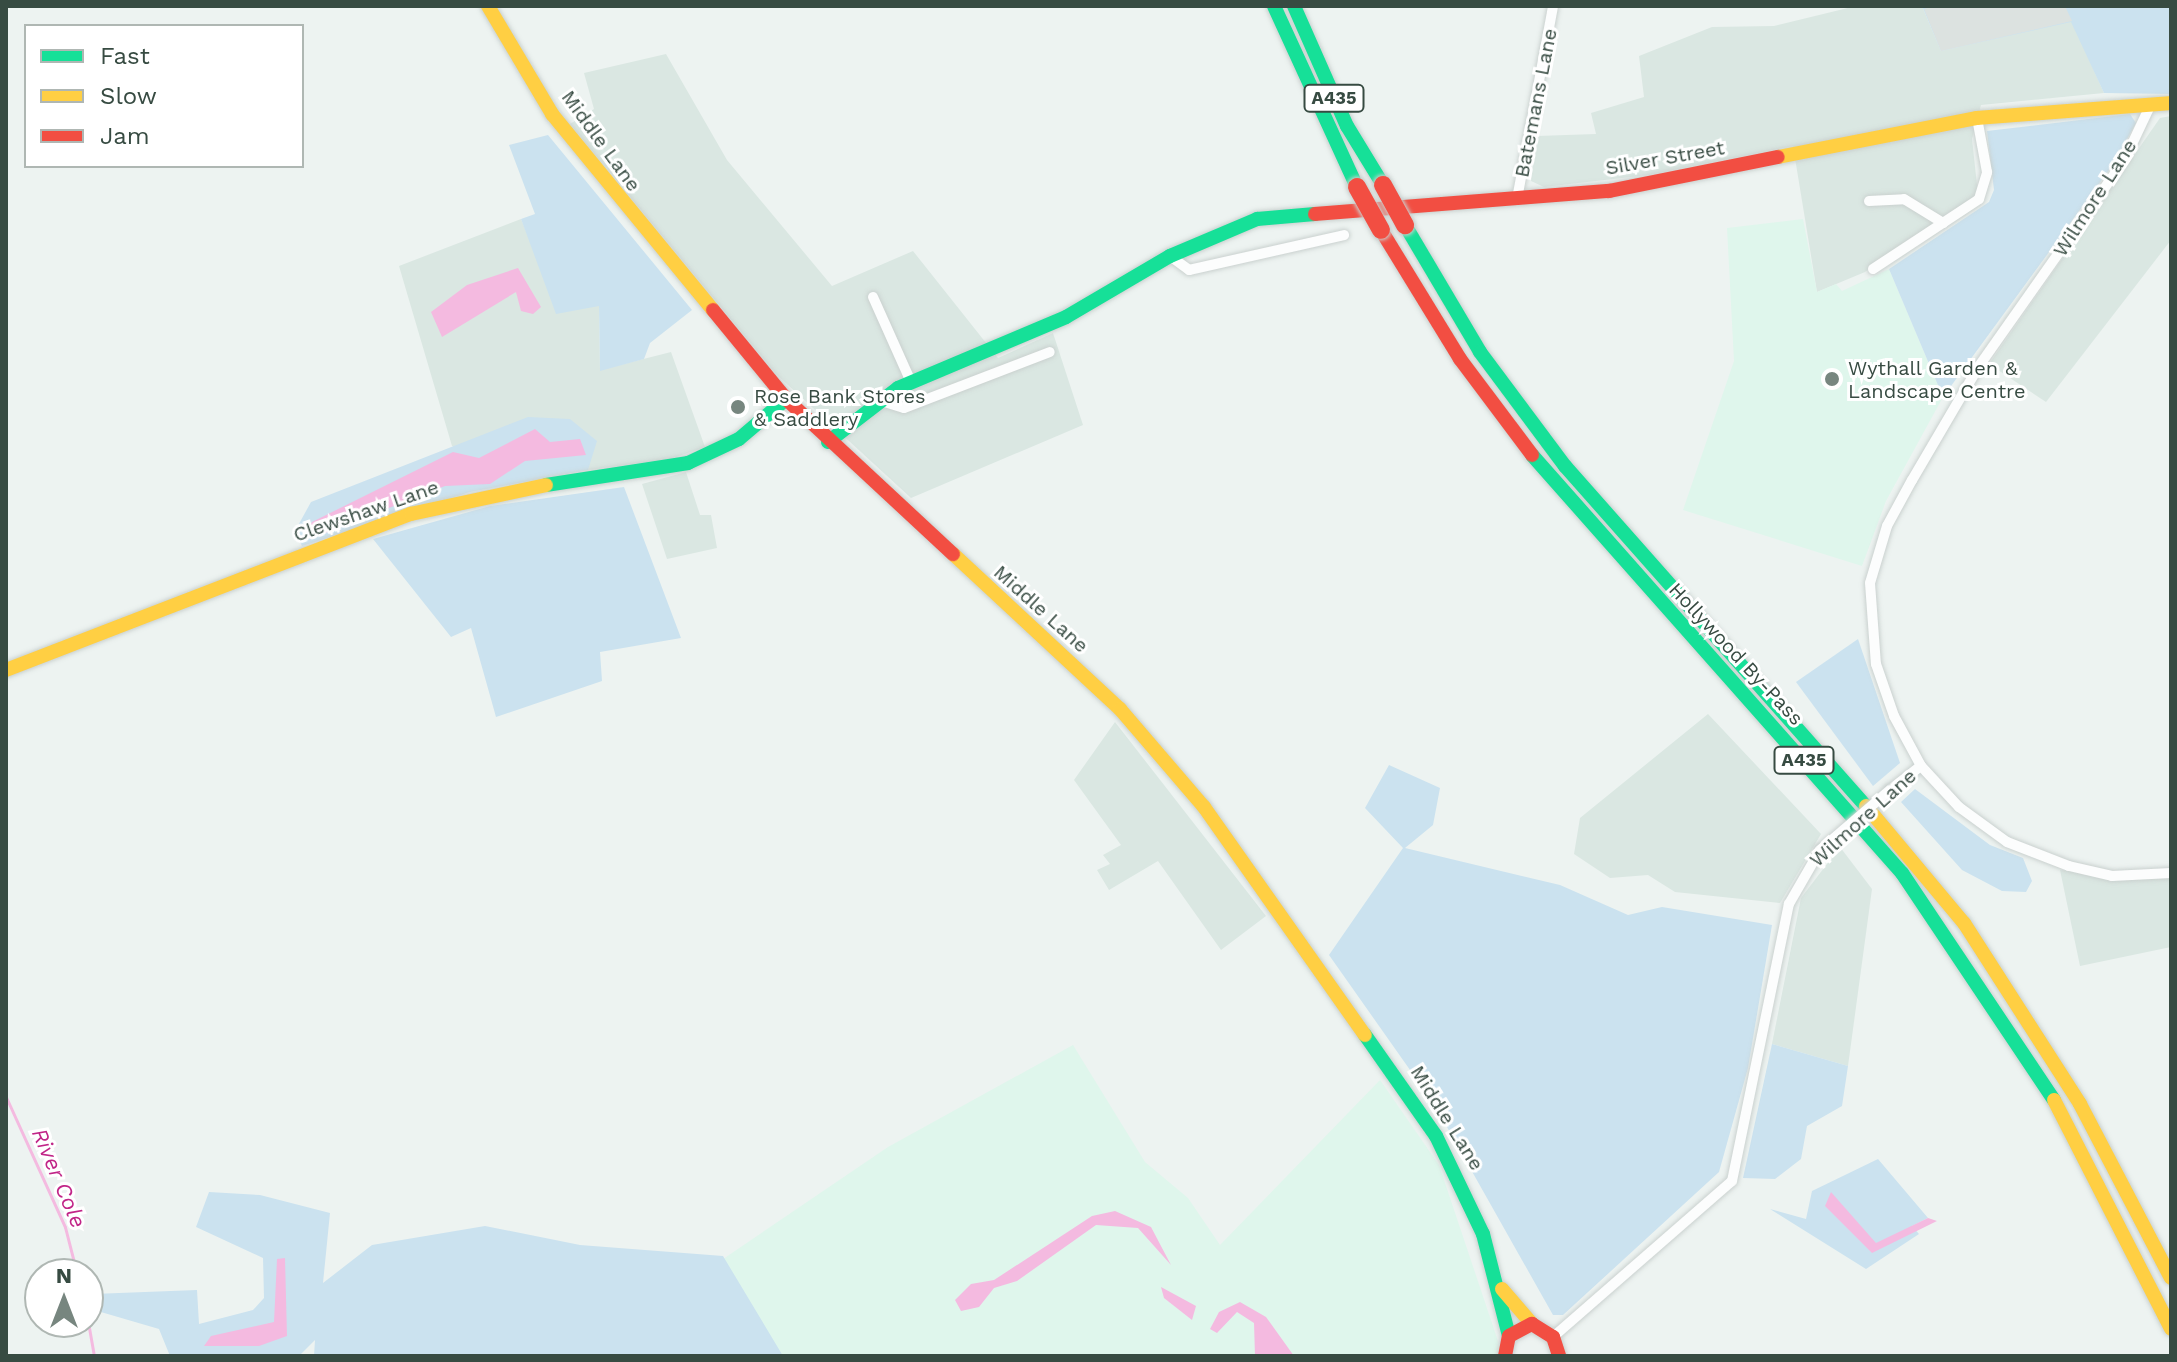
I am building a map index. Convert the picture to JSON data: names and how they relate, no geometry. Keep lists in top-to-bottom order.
{
  "streets": {
    "main road": [
      "A435",
      "Middle Lane",
      "Silver Street",
      "Clewshaw Lane",
      "Hollywood By-Pass"
    ],
    "street": ["Batemans Lane", "Wilmore Lane"]
  },
  "crossings": [
    ["Batemans Lane", "Silver Street"],
    ["Middle Lane", "Silver Street"],
    ["Middle Lane", "Wilmore Lane"],
    ["Middle Lane", "Clewshaw Lane"],
    ["Silver Street", "Wilmore Lane"]
  ],
  "water": ["River Cole"],
  "places": ["Wythall Garden & Landscape Centre", "Rose Bank Stores & Saddlery"],
  "legend": ["Fast", "Slow", "Jam"],
  "north": "top"
}
